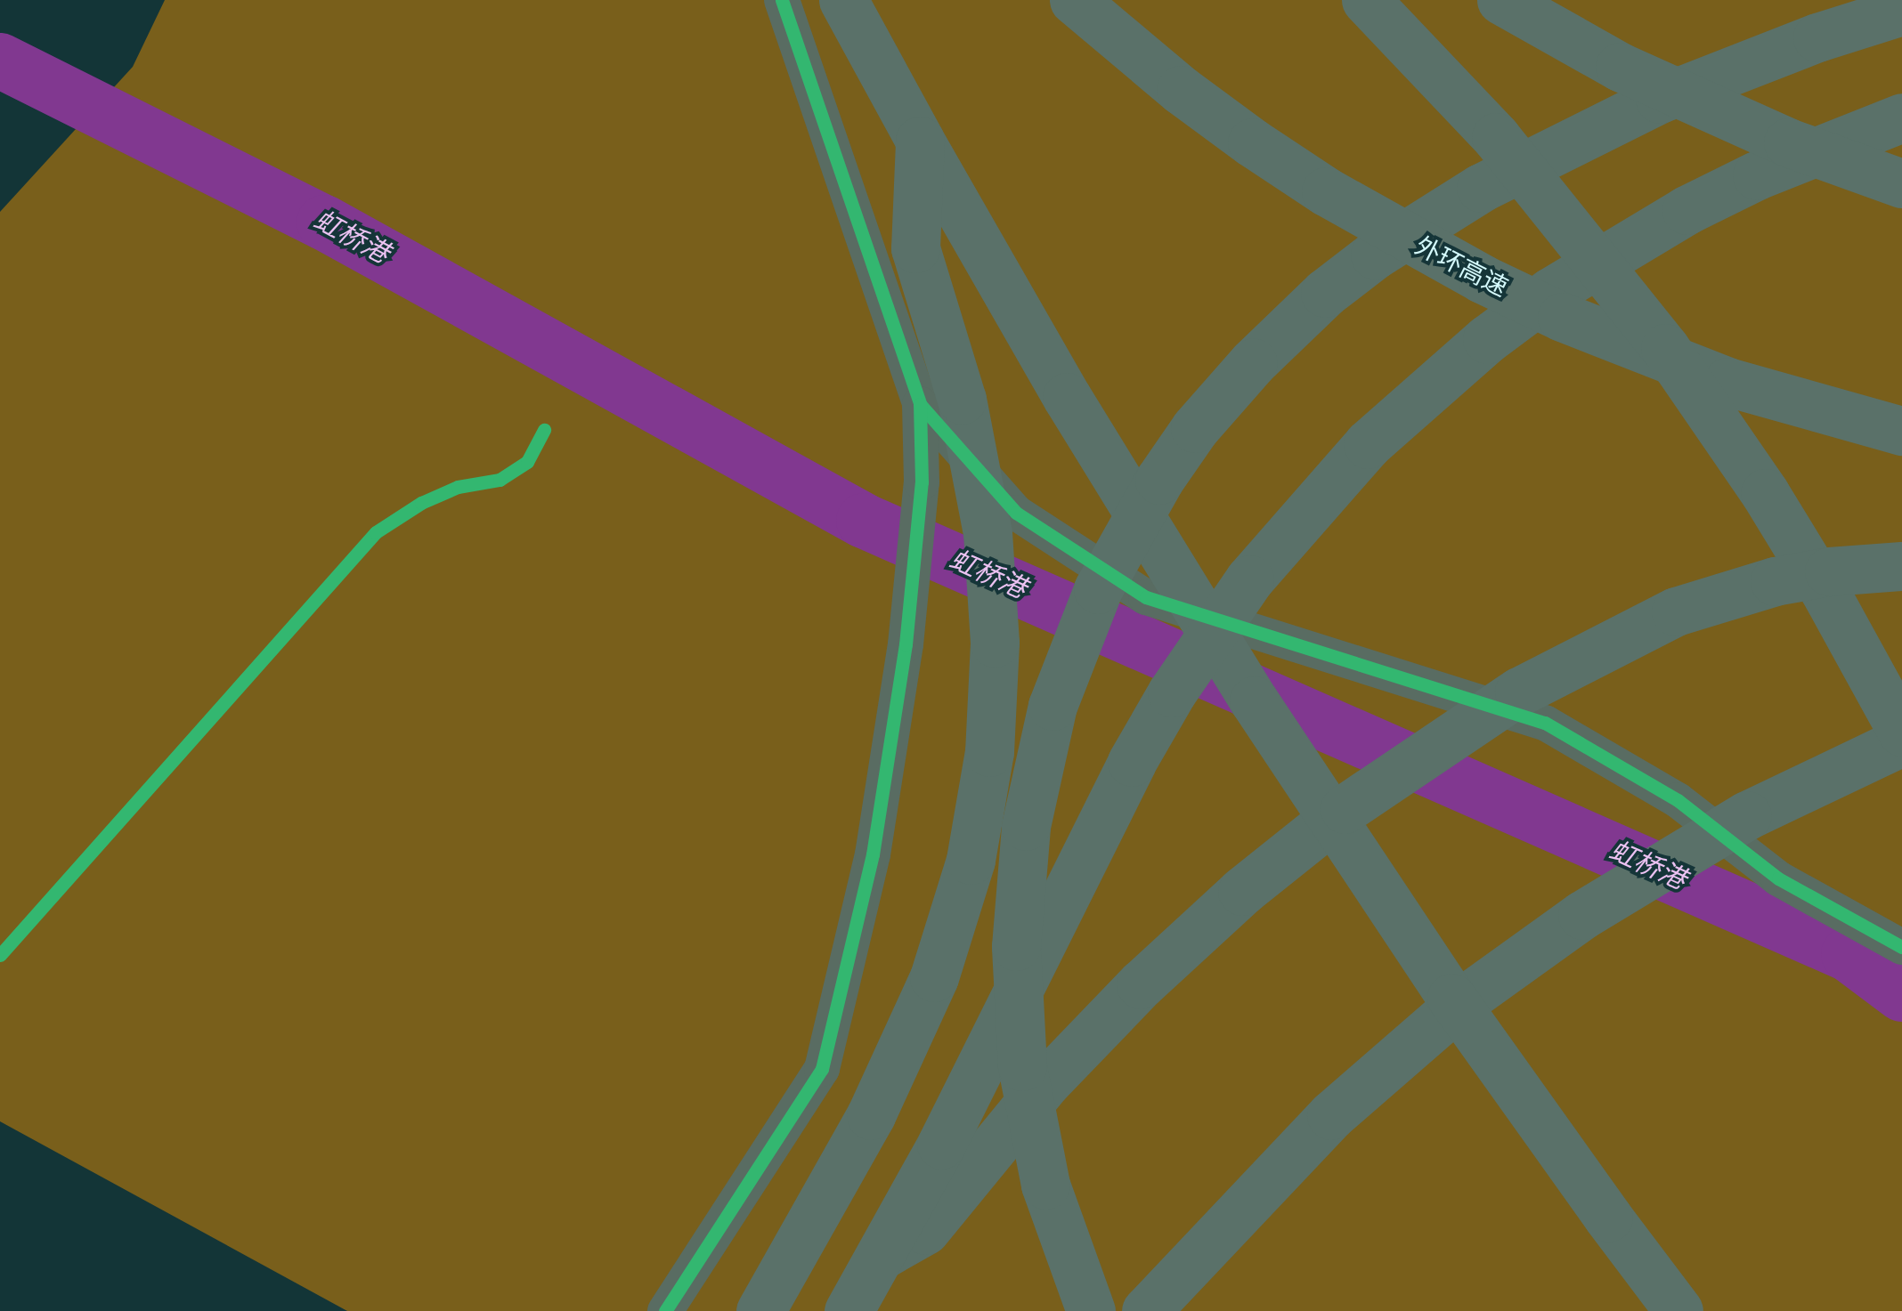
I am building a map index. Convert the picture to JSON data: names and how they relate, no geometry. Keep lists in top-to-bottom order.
{
  "streets": {
    "highway": ["外环高速"]
  },
  "water": ["虹桥港"]
}
